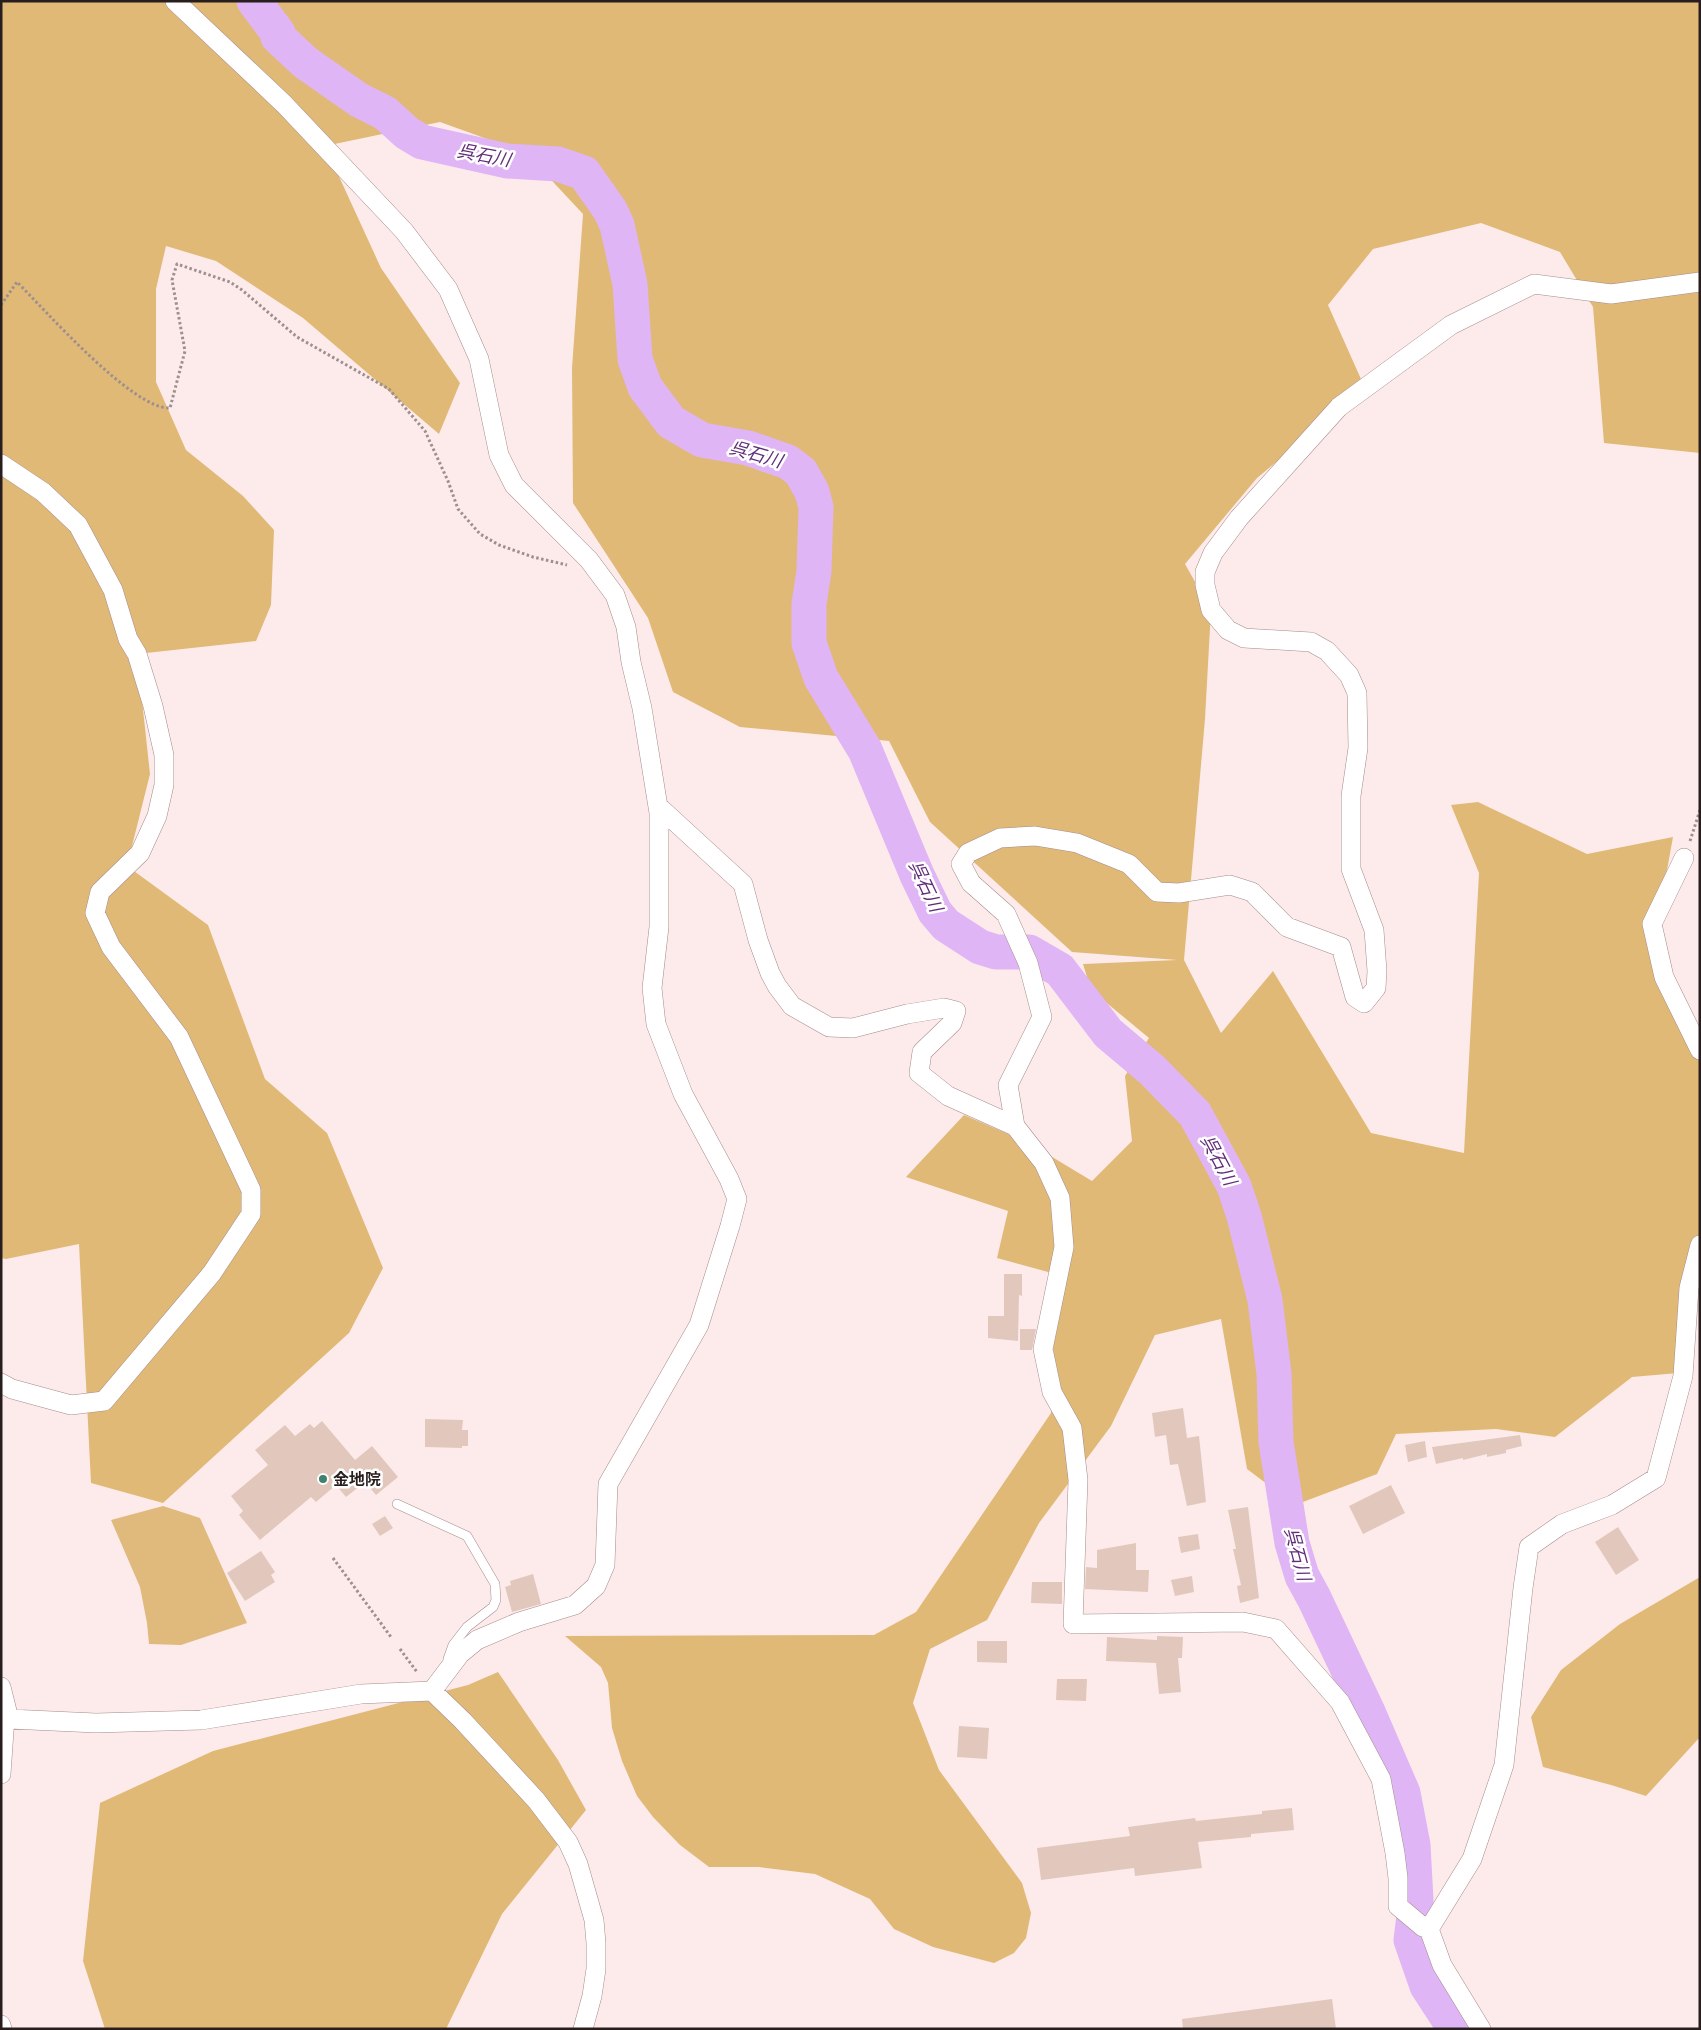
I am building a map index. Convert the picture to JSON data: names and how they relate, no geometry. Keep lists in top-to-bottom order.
{
  "water": ["呉石川"],
  "places": ["金地院"]
}
